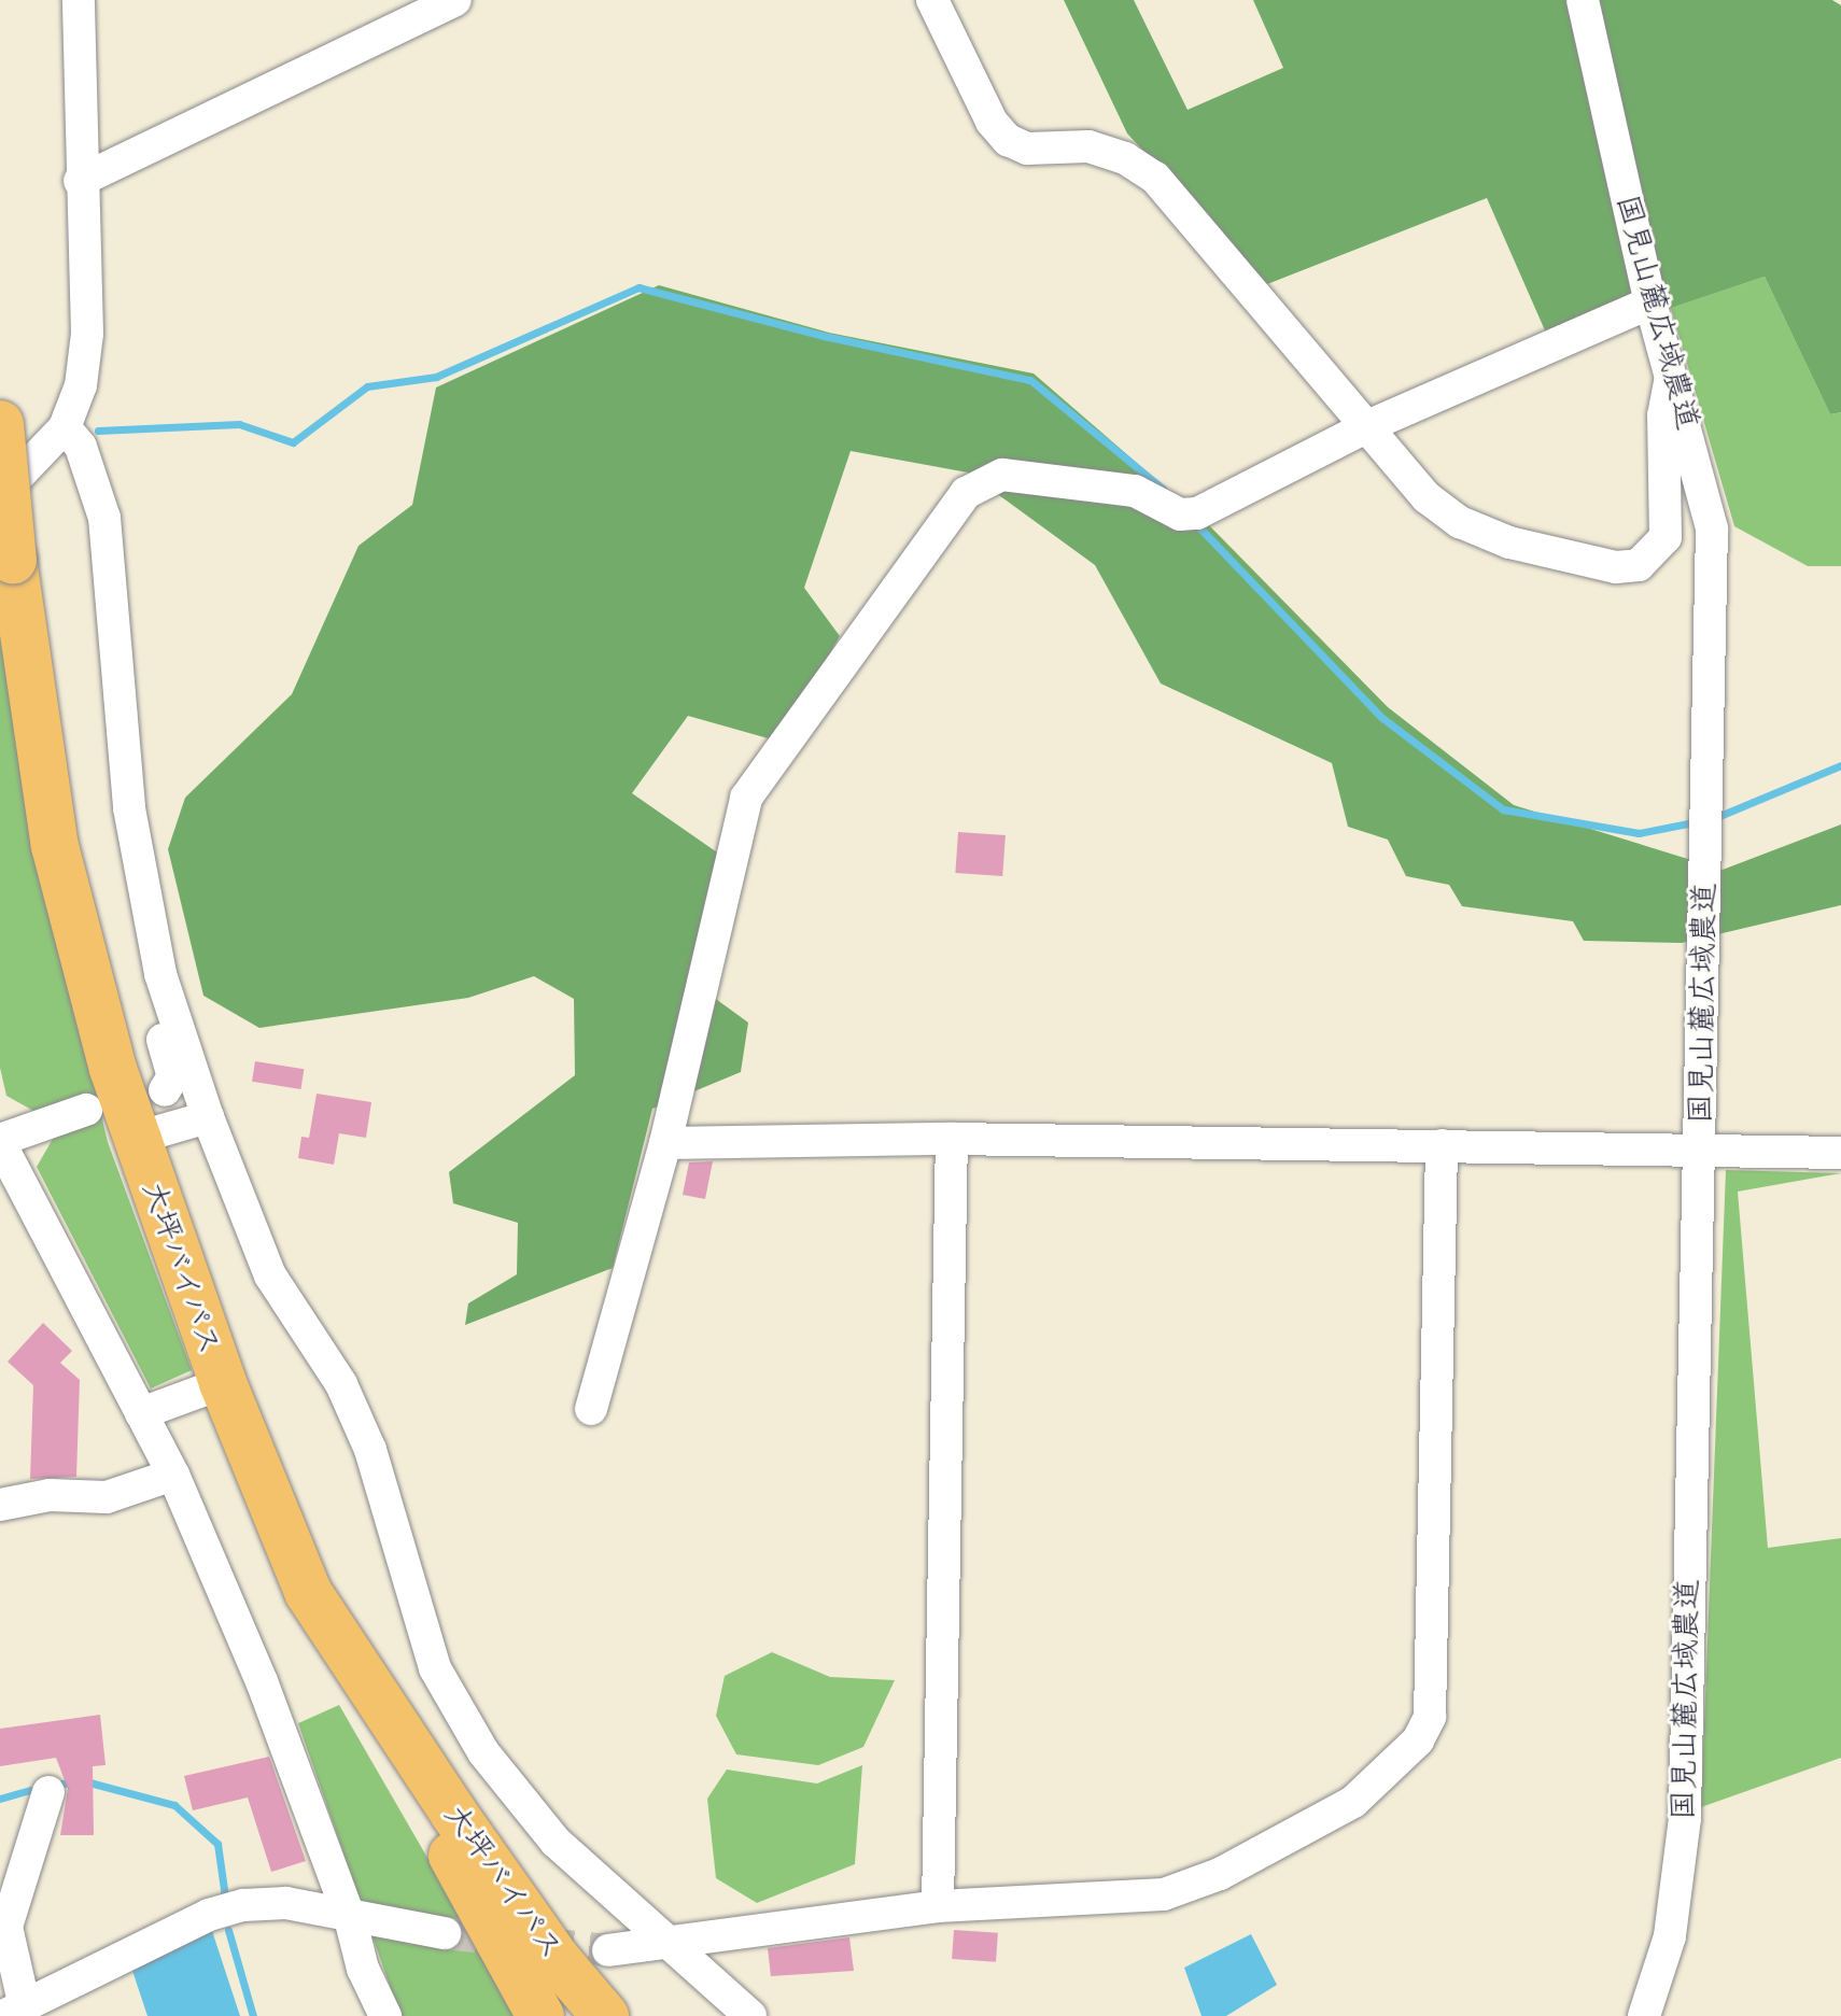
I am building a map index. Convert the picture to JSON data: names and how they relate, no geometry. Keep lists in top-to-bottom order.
{
  "streets": {
    "highway": ["大坪バイパス"],
    "street": ["国見山麓広域農道"]
  }
}
